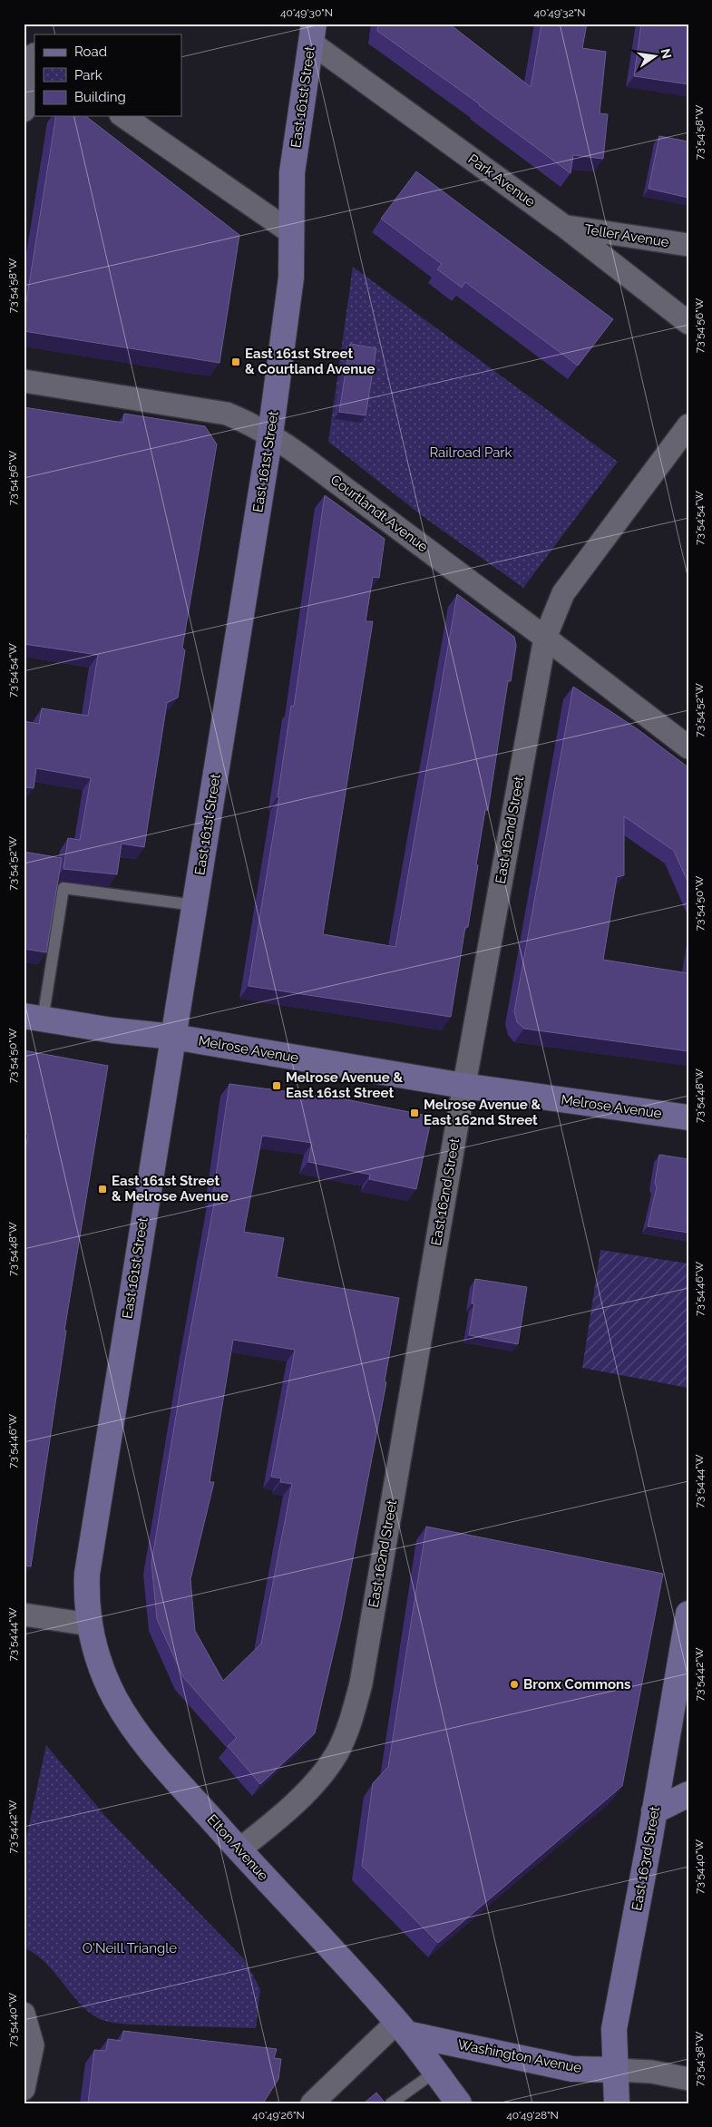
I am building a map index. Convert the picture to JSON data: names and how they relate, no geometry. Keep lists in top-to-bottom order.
{
  "streets": {
    "main road": [
      "East 161st Street",
      "Melrose Avenue",
      "Elton Avenue",
      "East 163rd Street",
      "Washington Avenue"
    ],
    "street": [
      "Park Avenue",
      "Teller Avenue",
      "Courtlandt Avenue",
      "East 162nd Street"
    ]
  },
  "crossings": [
    ["East 161st Street", "Park Avenue"],
    ["East 161st Street", "Courtlandt Avenue"],
    ["East 161st Street", "Melrose Avenue"],
    ["East 161st Street", "Elton Avenue"],
    ["Park Avenue", "Teller Avenue"],
    ["Courtlandt Avenue", "East 162nd Street"],
    ["East 162nd Street", "Melrose Avenue"],
    ["East 162nd Street", "Elton Avenue"],
    ["Elton Avenue", "Washington Avenue"],
    ["East 163rd Street", "Washington Avenue"]
  ],
  "parks": ["Railroad Park", "O'Neill Triangle"],
  "places": {
    "transit": [
      "East 161st Street & Courtland Avenue",
      "Melrose Avenue & East 161st Street",
      "Melrose Avenue & East 162nd Street",
      "East 161st Street & Melrose Avenue"
    ],
    "other": ["Bronx Commons"]
  },
  "legend": ["Road", "Park", "Building"],
  "north": "right",
  "coordinates": [
    "40°49'30\"N",
    "40°49'32\"N",
    "73°54'58\"W",
    "73°54'56\"W",
    "73°54'54\"W",
    "73°54'52\"W",
    "73°54'50\"W",
    "73°54'48\"W",
    "73°54'46\"W",
    "73°54'44\"W",
    "73°54'42\"W",
    "73°54'40\"W",
    "73°54'38\"W",
    "40°49'26\"N",
    "40°49'28\"N"
  ]
}
